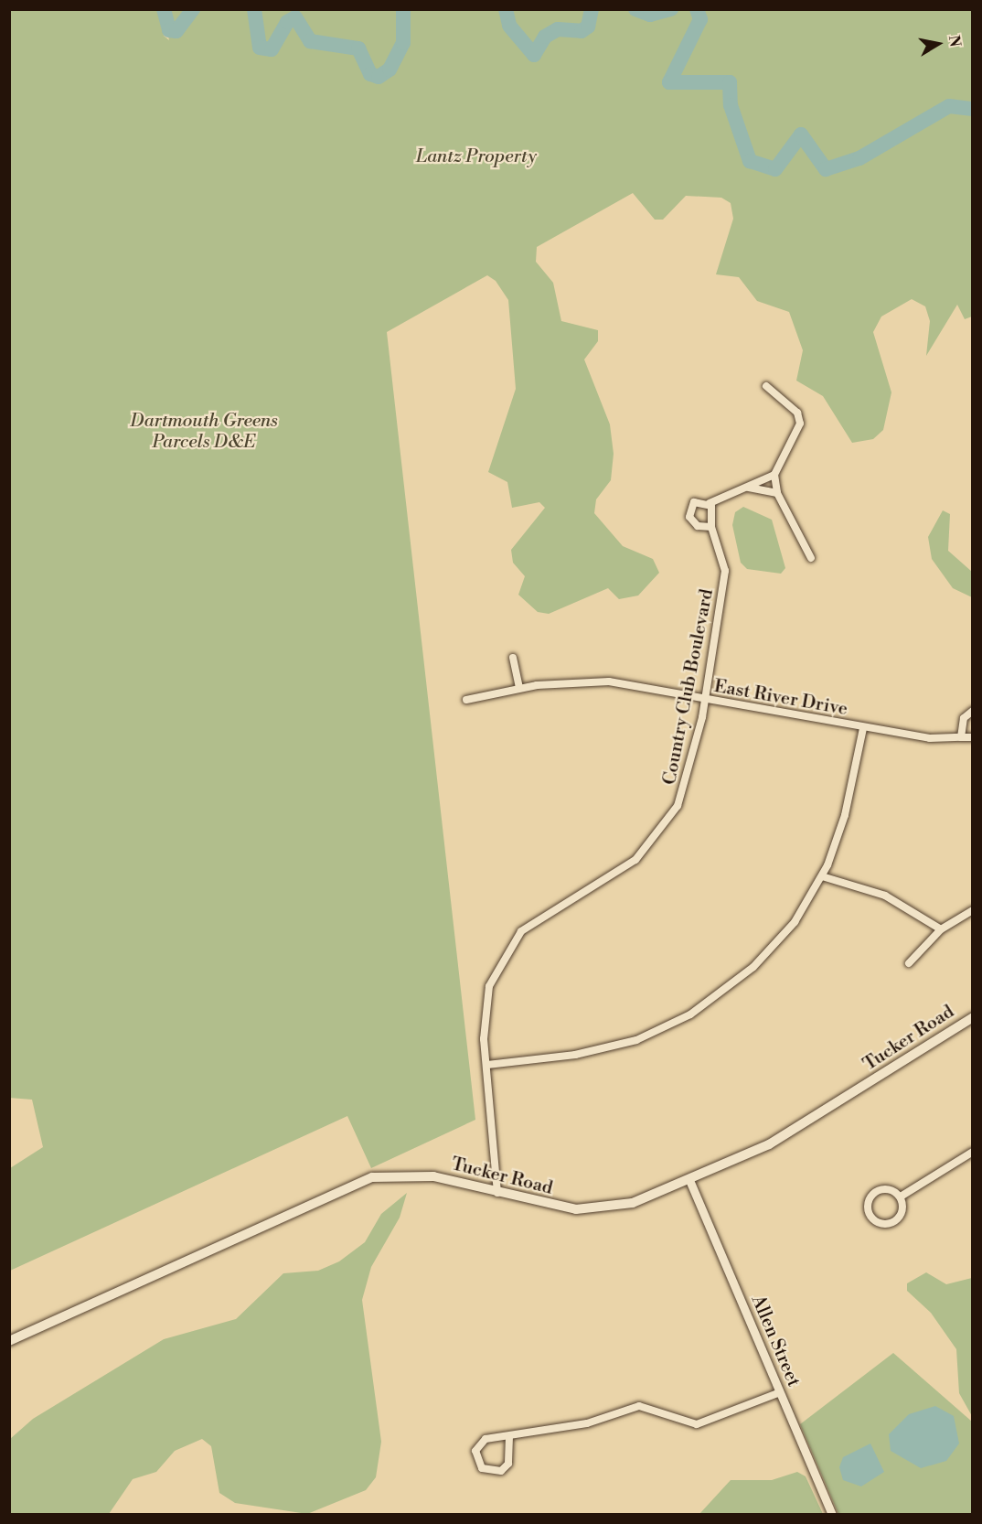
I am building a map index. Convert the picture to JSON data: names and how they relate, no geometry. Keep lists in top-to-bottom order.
{
  "streets": {
    "main road": ["Tucker Road"],
    "street": ["Country Club Boulevard", "East River Drive", "Allen Street"]
  },
  "crossings": [
    ["Country Club Boulevard", "East River Drive"],
    ["Country Club Boulevard", "Tucker Road"],
    ["Tucker Road", "Allen Street"]
  ],
  "parks": ["Lantz Property", "Dartmouth Greens Parcels D&E"],
  "north": "right"
}
